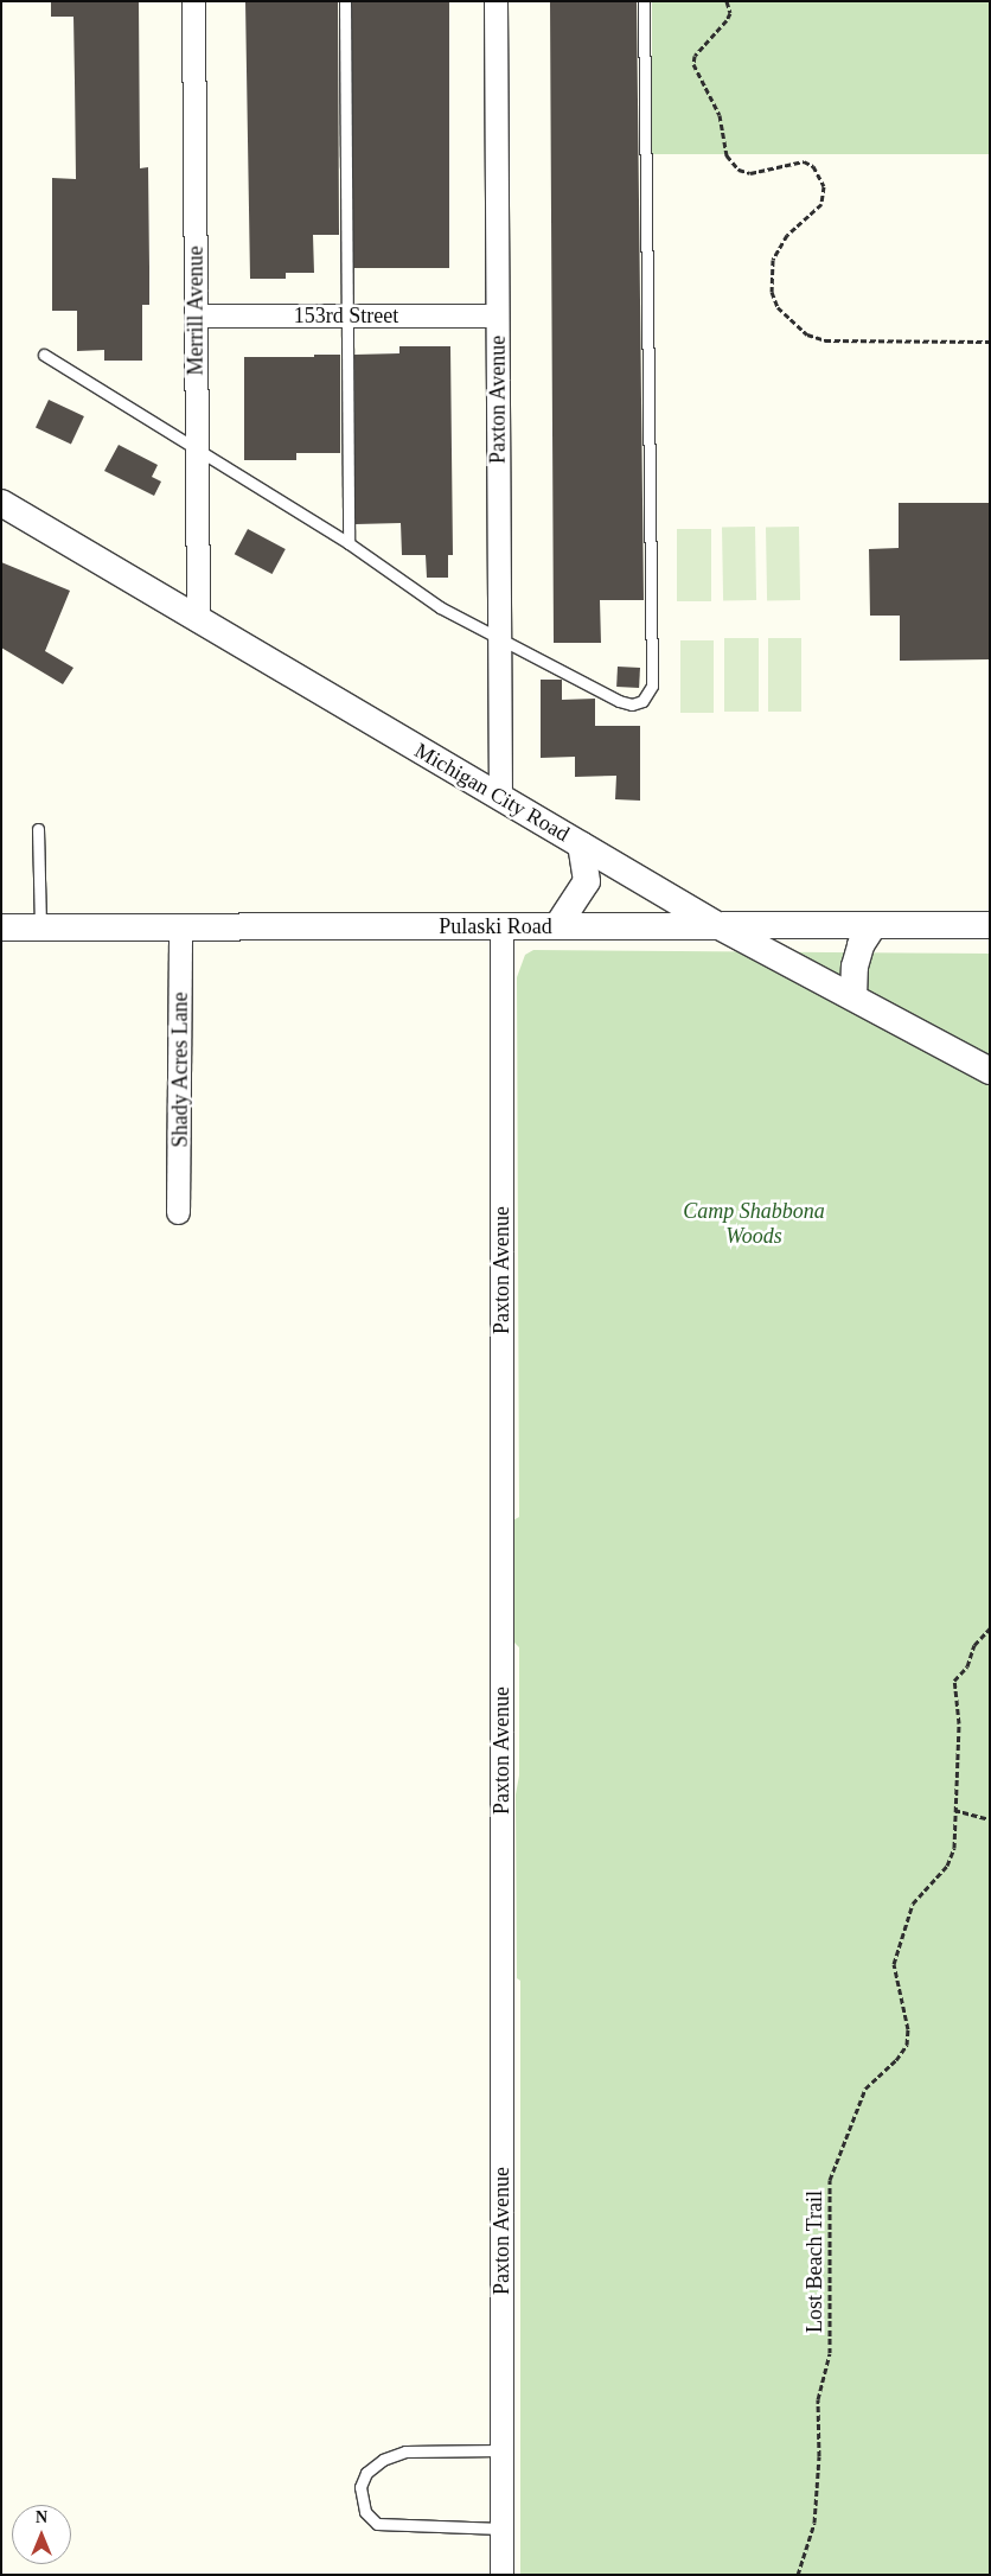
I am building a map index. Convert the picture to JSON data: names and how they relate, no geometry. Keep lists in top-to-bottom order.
{
  "streets": {
    "street": [
      "Merrill Avenue",
      "153rd Street",
      "Paxton Avenue",
      "Michigan City Road",
      "Pulaski Road",
      "Shady Acres Lane"
    ],
    "path": ["Lost Beach Trail"]
  },
  "crossings": [
    ["Merrill Avenue", "153rd Street"],
    ["Merrill Avenue", "Michigan City Road"],
    ["153rd Street", "Paxton Avenue"],
    ["Paxton Avenue", "Michigan City Road"],
    ["Paxton Avenue", "Pulaski Road"],
    ["Michigan City Road", "Pulaski Road"],
    ["Pulaski Road", "Shady Acres Lane"]
  ],
  "parks": ["Camp Shabbona Woods"],
  "north": "top"
}
